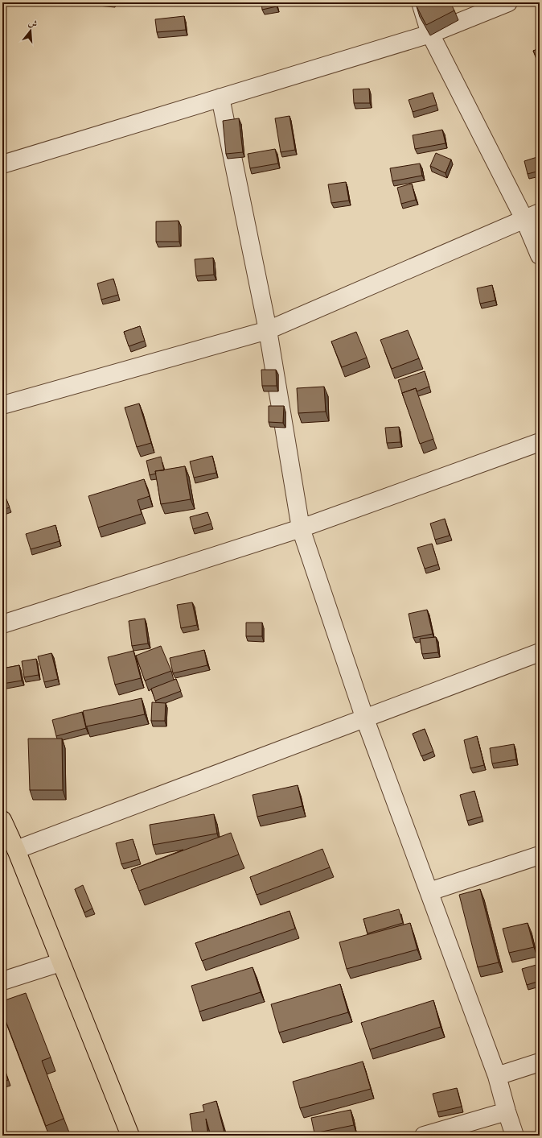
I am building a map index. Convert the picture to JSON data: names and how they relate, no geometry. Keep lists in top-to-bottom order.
{
  "north": "top"
}
